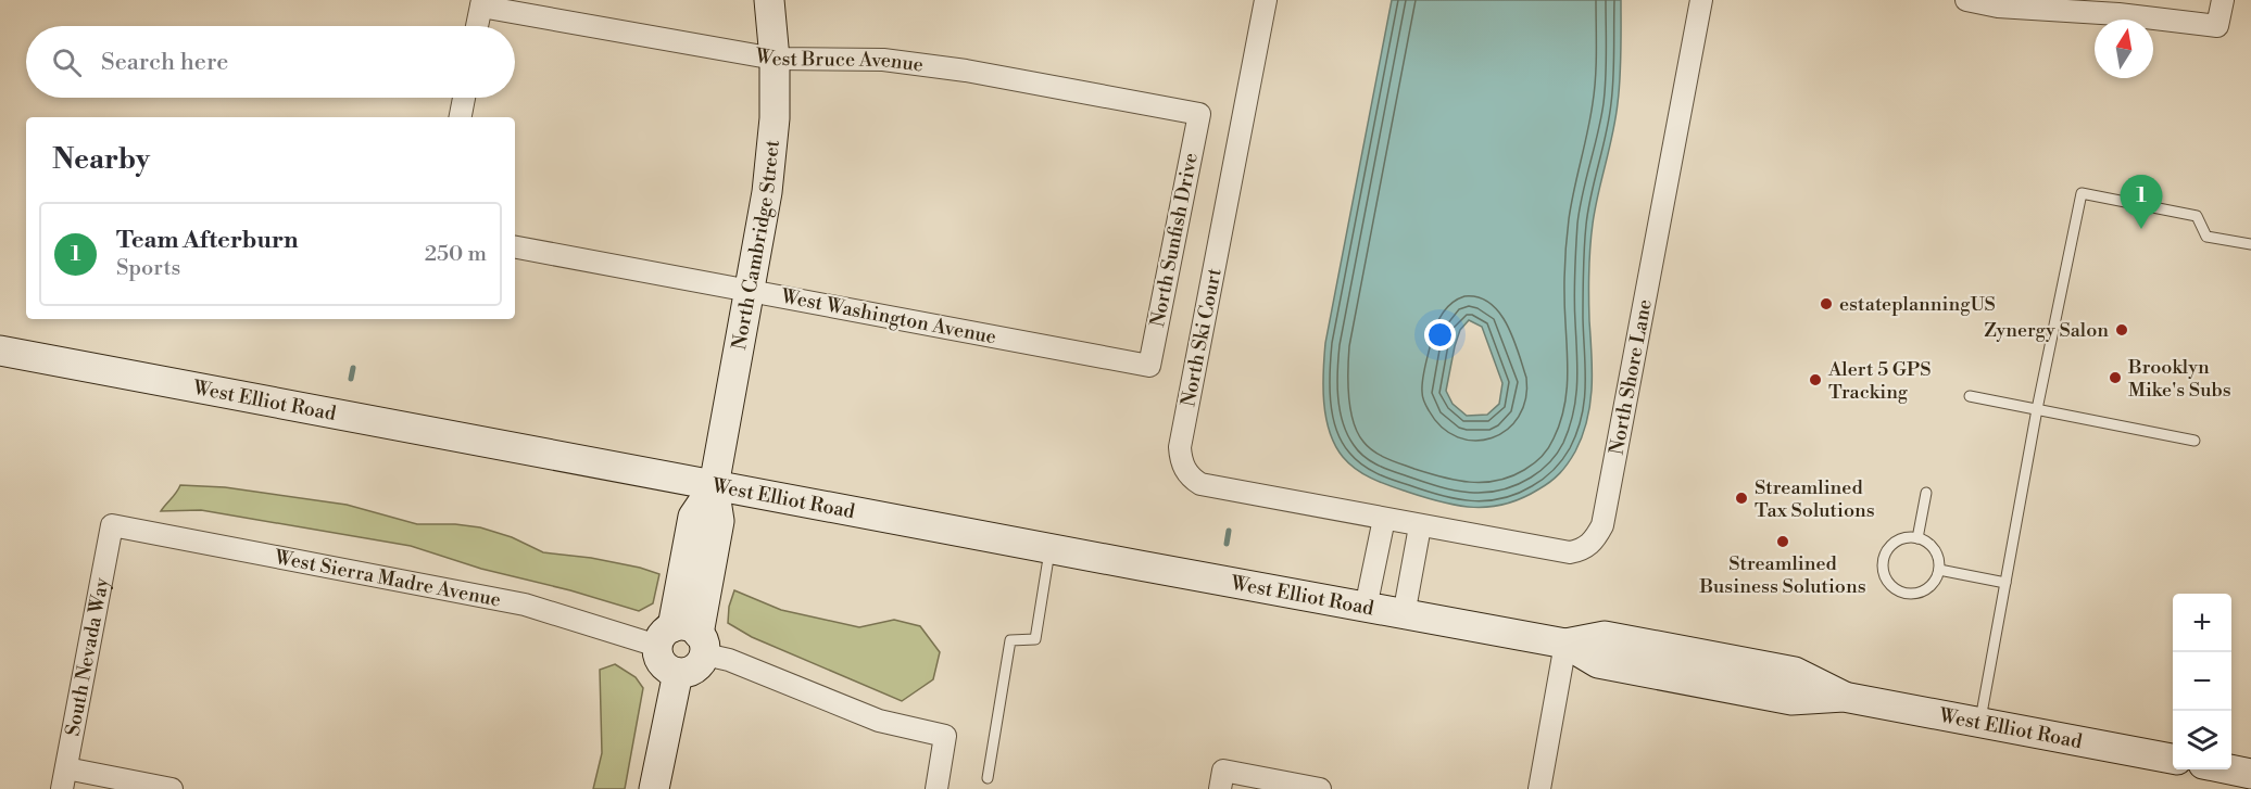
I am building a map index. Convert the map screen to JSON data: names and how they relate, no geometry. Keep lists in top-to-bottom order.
{
  "streets": {
    "main road": ["North Cambridge Street", "West Elliot Road"],
    "street": [
      "West Bruce Avenue",
      "North Sunfish Drive",
      "West Washington Avenue",
      "North Ski Court",
      "North Shore Lane",
      "West Sierra Madre Avenue",
      "South Nevada Way"
    ]
  },
  "crossings": [
    ["West Bruce Avenue", "North Sunfish Drive"],
    ["West Bruce Avenue", "North Cambridge Street"],
    ["North Sunfish Drive", "West Washington Avenue"],
    ["North Cambridge Street", "West Washington Avenue"],
    ["North Cambridge Street", "West Elliot Road"],
    ["North Cambridge Street", "West Sierra Madre Avenue"],
    ["North Ski Court", "North Shore Lane"],
    ["West Sierra Madre Avenue", "South Nevada Way"]
  ],
  "places": [
    "estateplanningUS",
    "Zynergy Salon",
    "Brooklyn Mike's Subs",
    "Alert 5 GPS Tracking",
    "Streamlined Tax Solutions",
    "Streamlined Business Solutions"
  ],
  "north": "top",
  "page": {
    "search": "Search here",
    "heading": "Nearby",
    "pins": "1",
    "list": [
      {
        "mark": "1",
        "name": "Team Afterburn",
        "note": "Sports",
        "value": "250 m"
      }
    ],
    "map_buttons": ["+", "−"]
  }
}
